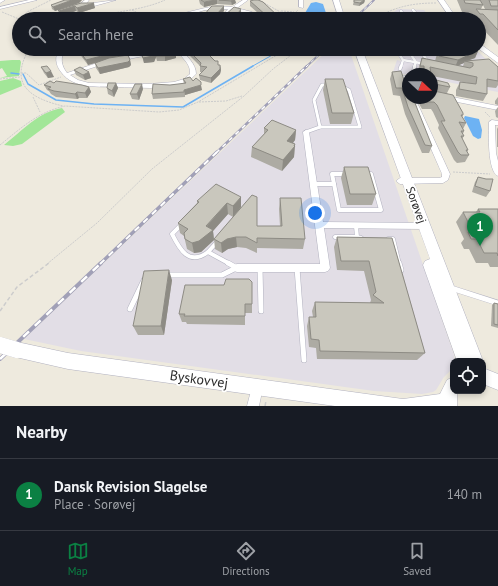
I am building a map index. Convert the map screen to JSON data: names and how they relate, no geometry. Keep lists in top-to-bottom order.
{
  "streets": {
    "street": ["Sorøvej", "Byskovvej"]
  },
  "north": "right",
  "page": {
    "search": "Search here",
    "pins": "1",
    "heading": "Nearby",
    "list": [
      {
        "mark": "1",
        "name": "Dansk Revision Slagelse",
        "note": "Place · Sorøvej",
        "value": "140 m"
      }
    ],
    "nav": ["Map", "Directions", "Saved"]
  }
}
